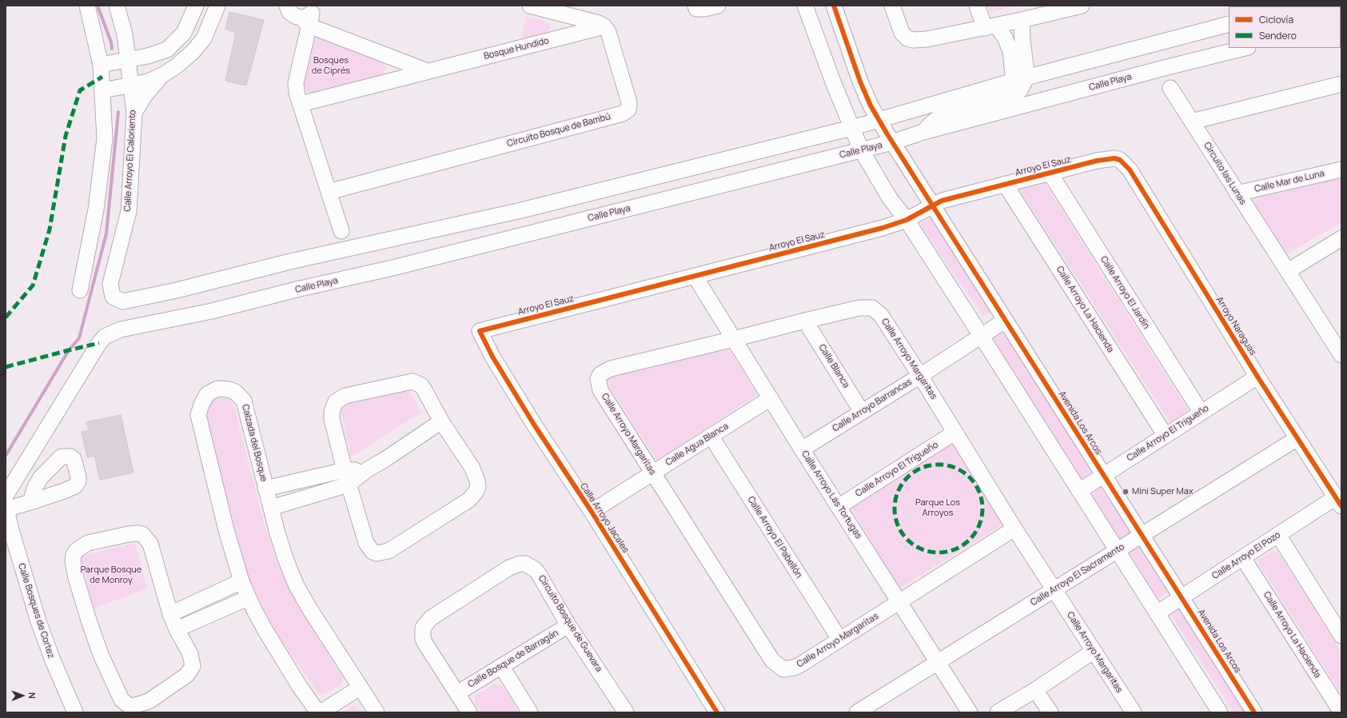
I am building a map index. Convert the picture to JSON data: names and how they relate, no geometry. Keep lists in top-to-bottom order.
{
  "streets": {
    "street": [
      "Bosque Hundido",
      "Calle Playa",
      "Circuito Bosque de Bambú",
      "Calle Arroyo El Caloriento",
      "Arroyo El Sauz",
      "Circuito las Lunas",
      "Calle Mar de Luna",
      "Calle Arroyo El Jardín",
      "Calle Arroyo La Hacienda",
      "Arroyo Naraguas",
      "Calle Arroyo Margaritas",
      "Calle Blanca",
      "Calle Arroyo Barrancas",
      "Avenida Los Arcos",
      "Calle Arroyo El Trigueño",
      "Calzada del Bosque",
      "Calle Agua Blanca",
      "Calle Arroyo Las Tortugas",
      "Calle Arroyo Jacales",
      "Calle Arroyo El Pabellón",
      "Calle Arroyo El Pozo",
      "Calle Arroyo El Sacramento",
      "Calle Bosques de Cortez",
      "Circuito Bosque de Guevara",
      "Calle Bosque de Barragán"
    ]
  },
  "crossings": [
    ["Bosque Hundido", "Circuito Bosque de Bambú"],
    ["Calle Playa", "Avenida Los Arcos"],
    ["Calle Playa", "Calle Bosques de Cortez"],
    ["Arroyo El Sauz", "Calle Arroyo El Jardín"],
    ["Arroyo El Sauz", "Calle Arroyo La Hacienda"],
    ["Arroyo El Sauz", "Arroyo Naraguas"],
    ["Arroyo El Sauz", "Avenida Los Arcos"],
    ["Arroyo El Sauz", "Calle Arroyo Las Tortugas"],
    ["Arroyo El Sauz", "Calle Arroyo Jacales"],
    ["Circuito las Lunas", "Calle Mar de Luna"],
    ["Calle Arroyo El Jardín", "Calle Arroyo El Trigueño"],
    ["Calle Arroyo La Hacienda", "Calle Arroyo El Trigueño"],
    ["Calle Arroyo La Hacienda", "Calle Arroyo El Pozo"],
    ["Arroyo Naraguas", "Calle Arroyo El Trigueño"],
    ["Arroyo Naraguas", "Calle Arroyo El Pozo"],
    ["Arroyo Naraguas", "Calle Arroyo El Sacramento"],
    ["Calle Arroyo Margaritas", "Calle Blanca"],
    ["Calle Arroyo Margaritas", "Calle Arroyo Barrancas"],
    ["Calle Arroyo Margaritas", "Calle Arroyo El Trigueño"],
    ["Calle Arroyo Margaritas", "Calle Agua Blanca"],
    ["Calle Arroyo Margaritas", "Calle Arroyo Las Tortugas"],
    ["Calle Arroyo Margaritas", "Calle Arroyo El Pabellón"],
    ["Calle Arroyo Margaritas", "Calle Arroyo El Sacramento"],
    ["Calle Blanca", "Calle Arroyo Barrancas"],
    ["Calle Arroyo Barrancas", "Avenida Los Arcos"],
    ["Calle Arroyo Barrancas", "Calle Arroyo Las Tortugas"],
    ["Avenida Los Arcos", "Calle Arroyo El Trigueño"],
    ["Avenida Los Arcos", "Calle Arroyo El Pozo"],
    ["Avenida Los Arcos", "Calle Arroyo El Sacramento"],
    ["Calle Arroyo El Trigueño", "Calle Arroyo Las Tortugas"],
    ["Calle Agua Blanca", "Calle Arroyo Las Tortugas"],
    ["Calle Agua Blanca", "Calle Arroyo Jacales"],
    ["Calle Agua Blanca", "Calle Arroyo El Pabellón"],
    ["Calle Arroyo Las Tortugas", "Calle Arroyo El Sacramento"],
    ["Circuito Bosque de Guevara", "Calle Bosque de Barragán"]
  ],
  "parks": ["Bosques de Ciprés", "Parque Los Arroyos", "Parque Bosque de Monroy"],
  "places": ["Mini Super Max"],
  "legend": ["Ciclovía", "Sendero"],
  "north": "right"
}
